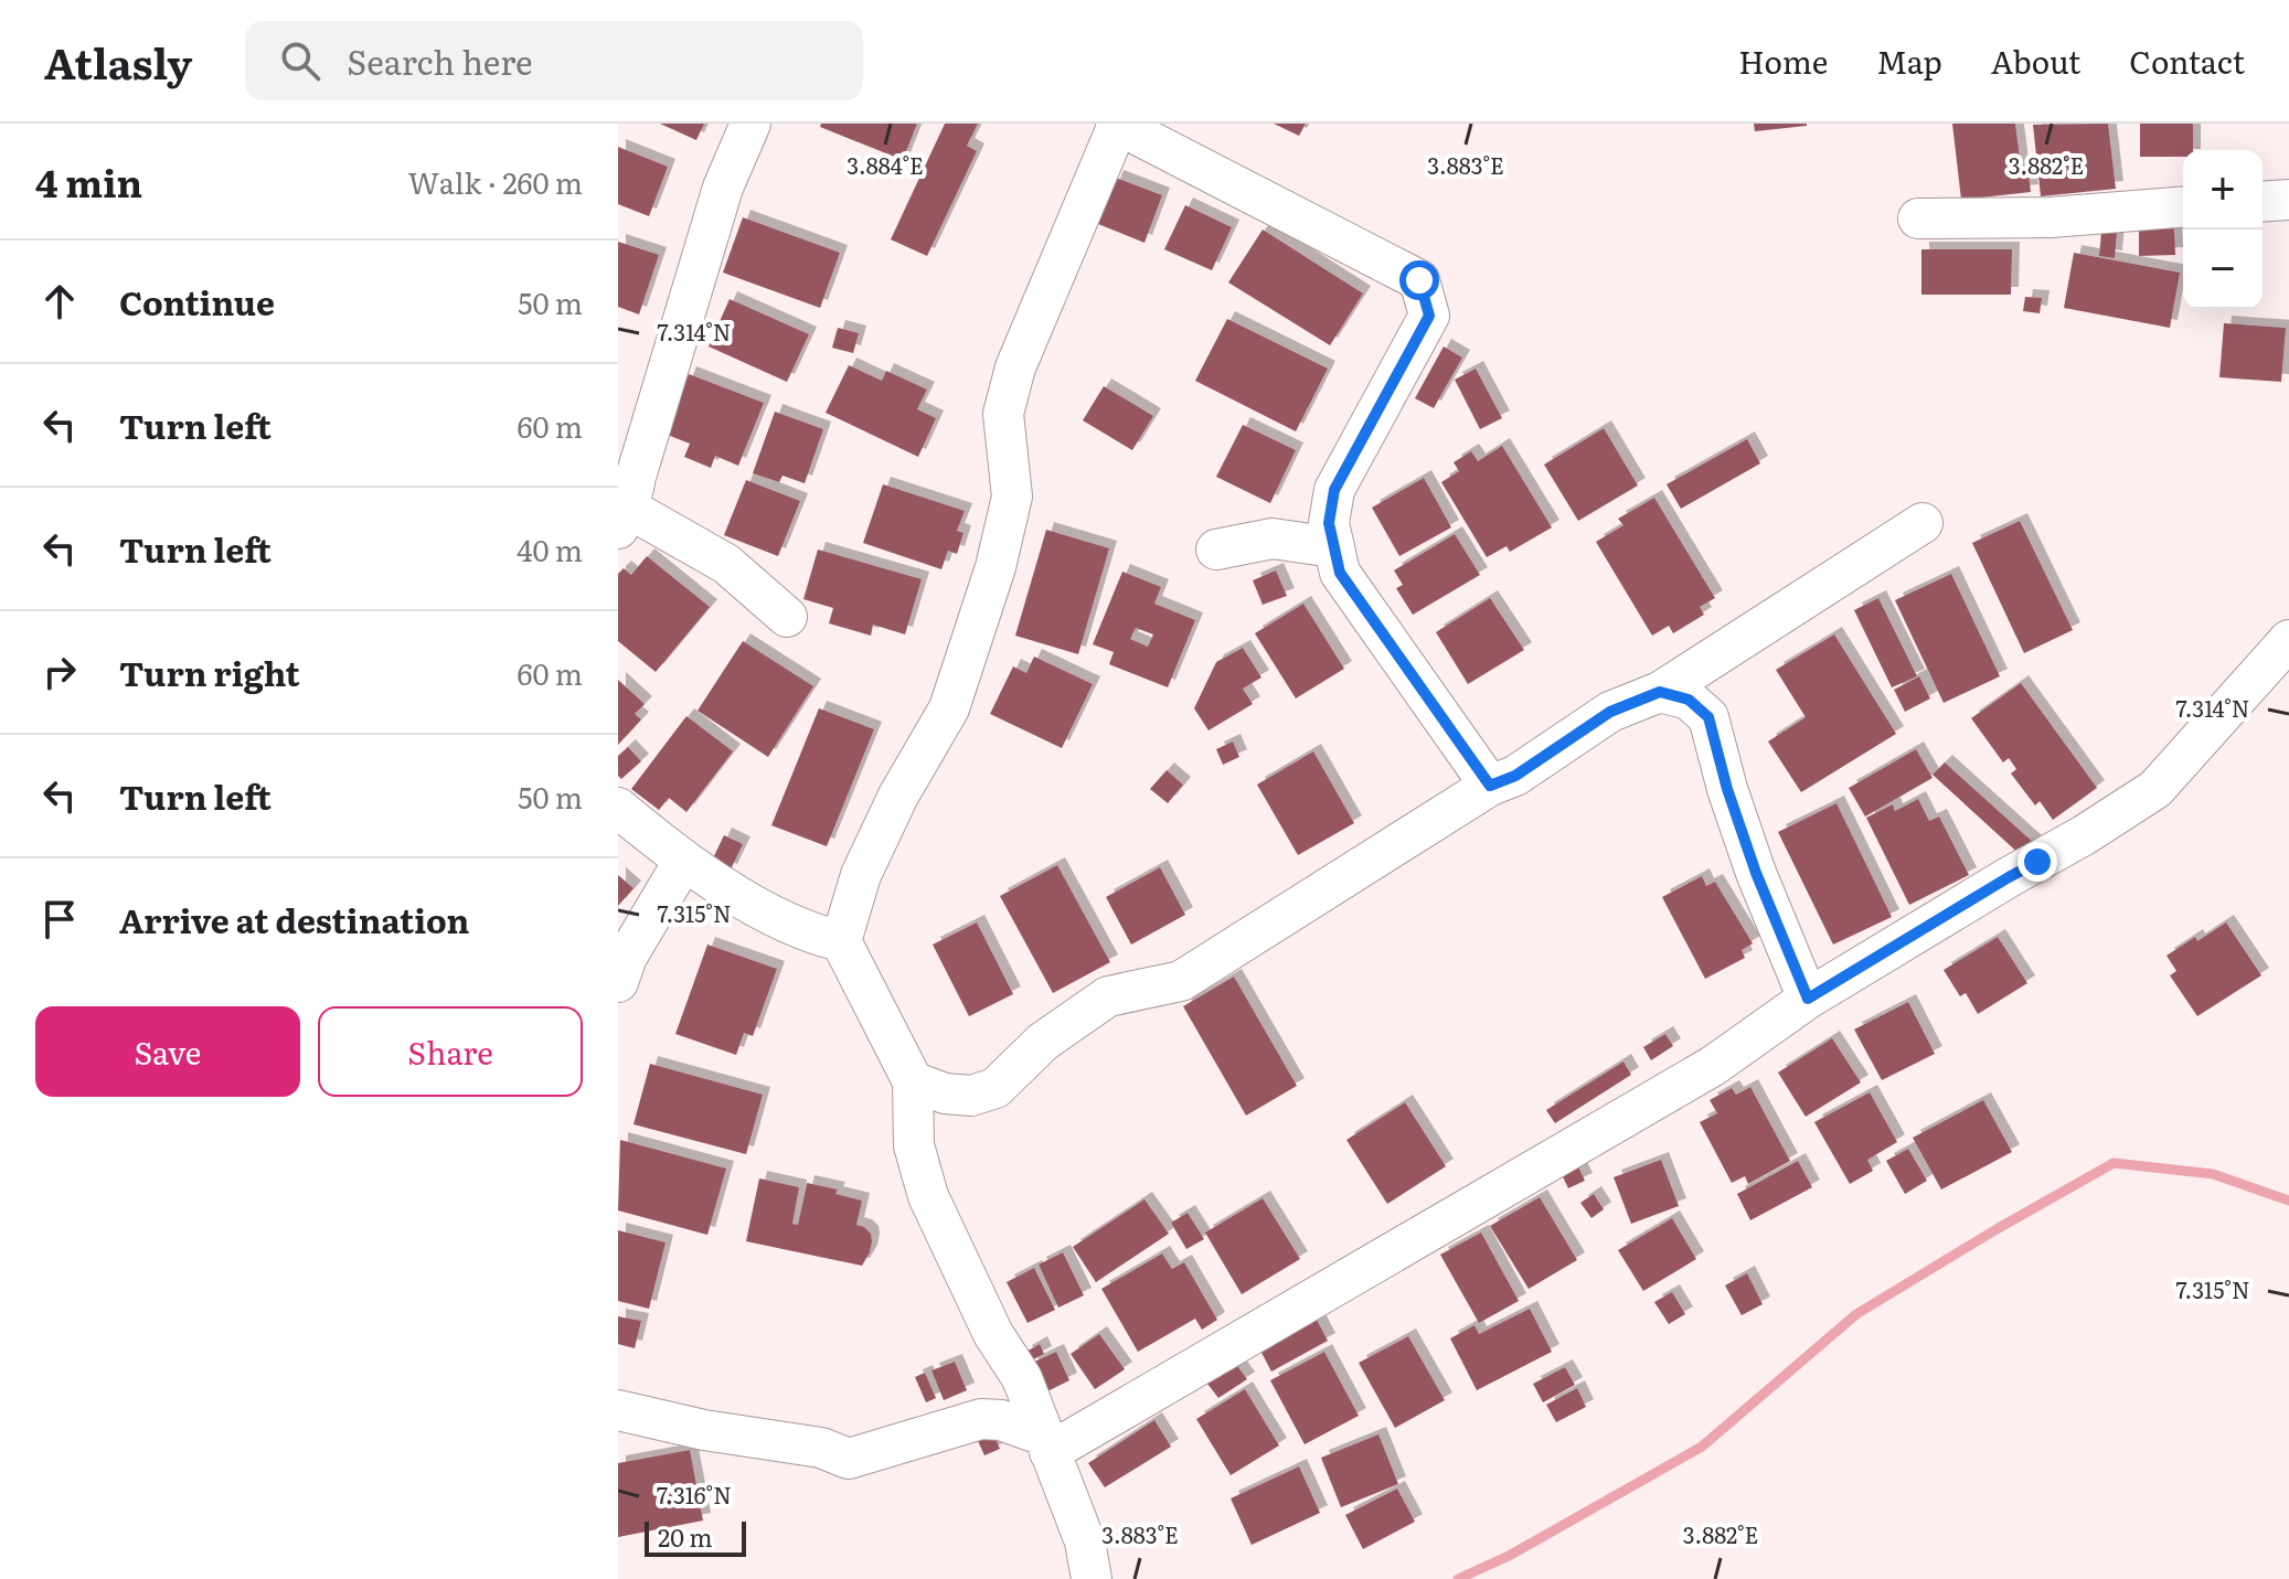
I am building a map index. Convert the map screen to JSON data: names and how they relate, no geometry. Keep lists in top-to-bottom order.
{
  "scale_bar": "20 m",
  "page": {
    "header": "Atlasly",
    "search": "Search here",
    "nav": [
      "Home",
      "Map",
      "About",
      "Contact"
    ],
    "heading": ["4 min", "Walk · 260 m"],
    "map_buttons": ["+", "−"],
    "list": [
      ["Continue", "50 m"],
      ["Turn left", "60 m"],
      ["Turn left", "40 m"],
      ["Turn right", "60 m"],
      ["Turn left", "50 m"],
      "Arrive at destination"
    ],
    "buttons": ["Save", "Share"],
    "scale": "20 m"
  },
  "coordinates": [
    "3.883°E",
    "3.882°E",
    "3.884°E",
    "7.314°N",
    "7.315°N",
    "7.316°N"
  ]
}
